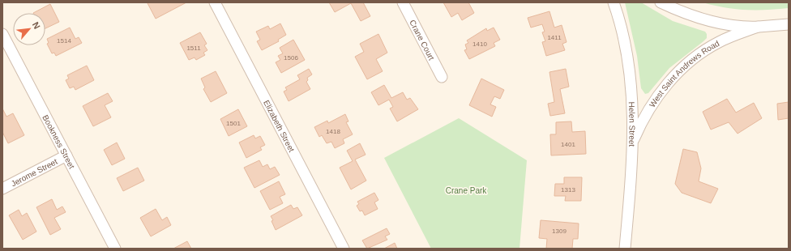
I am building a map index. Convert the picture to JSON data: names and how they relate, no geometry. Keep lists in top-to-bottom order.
{
  "streets": {
    "street": [
      "Crane Court",
      "West Saint Andrews Road",
      "Helen Street",
      "Elizabeth Street",
      "Bookness Street",
      "Jerome Street"
    ]
  },
  "crossings": [
    ["West Saint Andrews Road", "Helen Street"],
    ["Bookness Street", "Jerome Street"]
  ],
  "parks": ["Crane Park"],
  "house_numbers": [
    "1411",
    "1514",
    "1410",
    "1511",
    "1506",
    "1501",
    "1418",
    "1401",
    "1313",
    "1309"
  ],
  "north": "top right"
}
